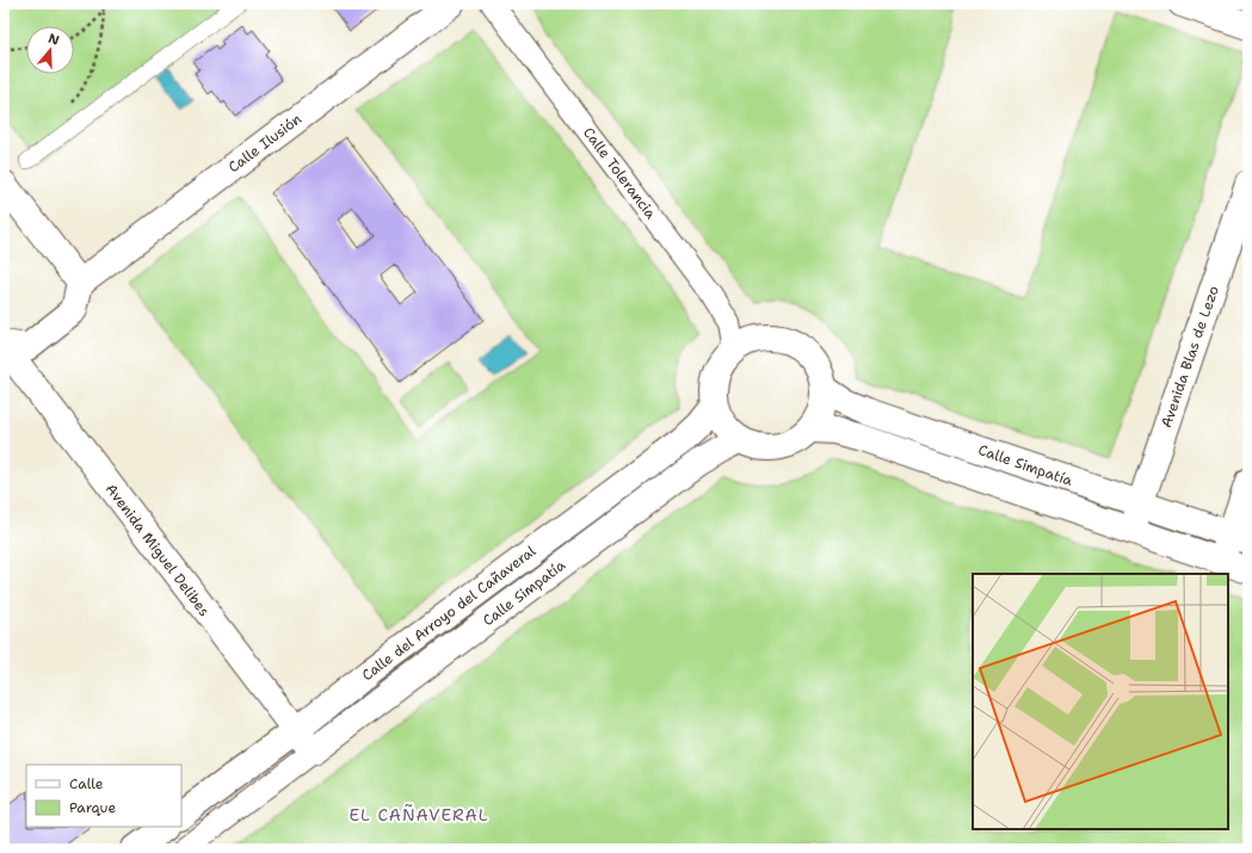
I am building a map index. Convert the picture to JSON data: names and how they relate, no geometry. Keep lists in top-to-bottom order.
{
  "streets": {
    "main road": [
      "Calle Ilusión",
      "Avenida Blas de Lezo",
      "Calle Simpatía",
      "Avenida Miguel Delibes",
      "Calle del Arroyo del Cañaveral"
    ],
    "street": ["Calle Tolerancia"]
  },
  "crossings": [
    ["Calle Tolerancia", "Calle Simpatía"],
    ["Calle Tolerancia", "Calle del Arroyo del Cañaveral"],
    ["Avenida Blas de Lezo", "Calle Simpatía"],
    ["Calle Simpatía", "Avenida Miguel Delibes"],
    ["Calle Simpatía", "Calle del Arroyo del Cañaveral"],
    ["Avenida Miguel Delibes", "Calle del Arroyo del Cañaveral"]
  ],
  "districts": ["EL CAÑAVERAL"],
  "legend": ["Calle", "Parque"],
  "north": "top"
}
